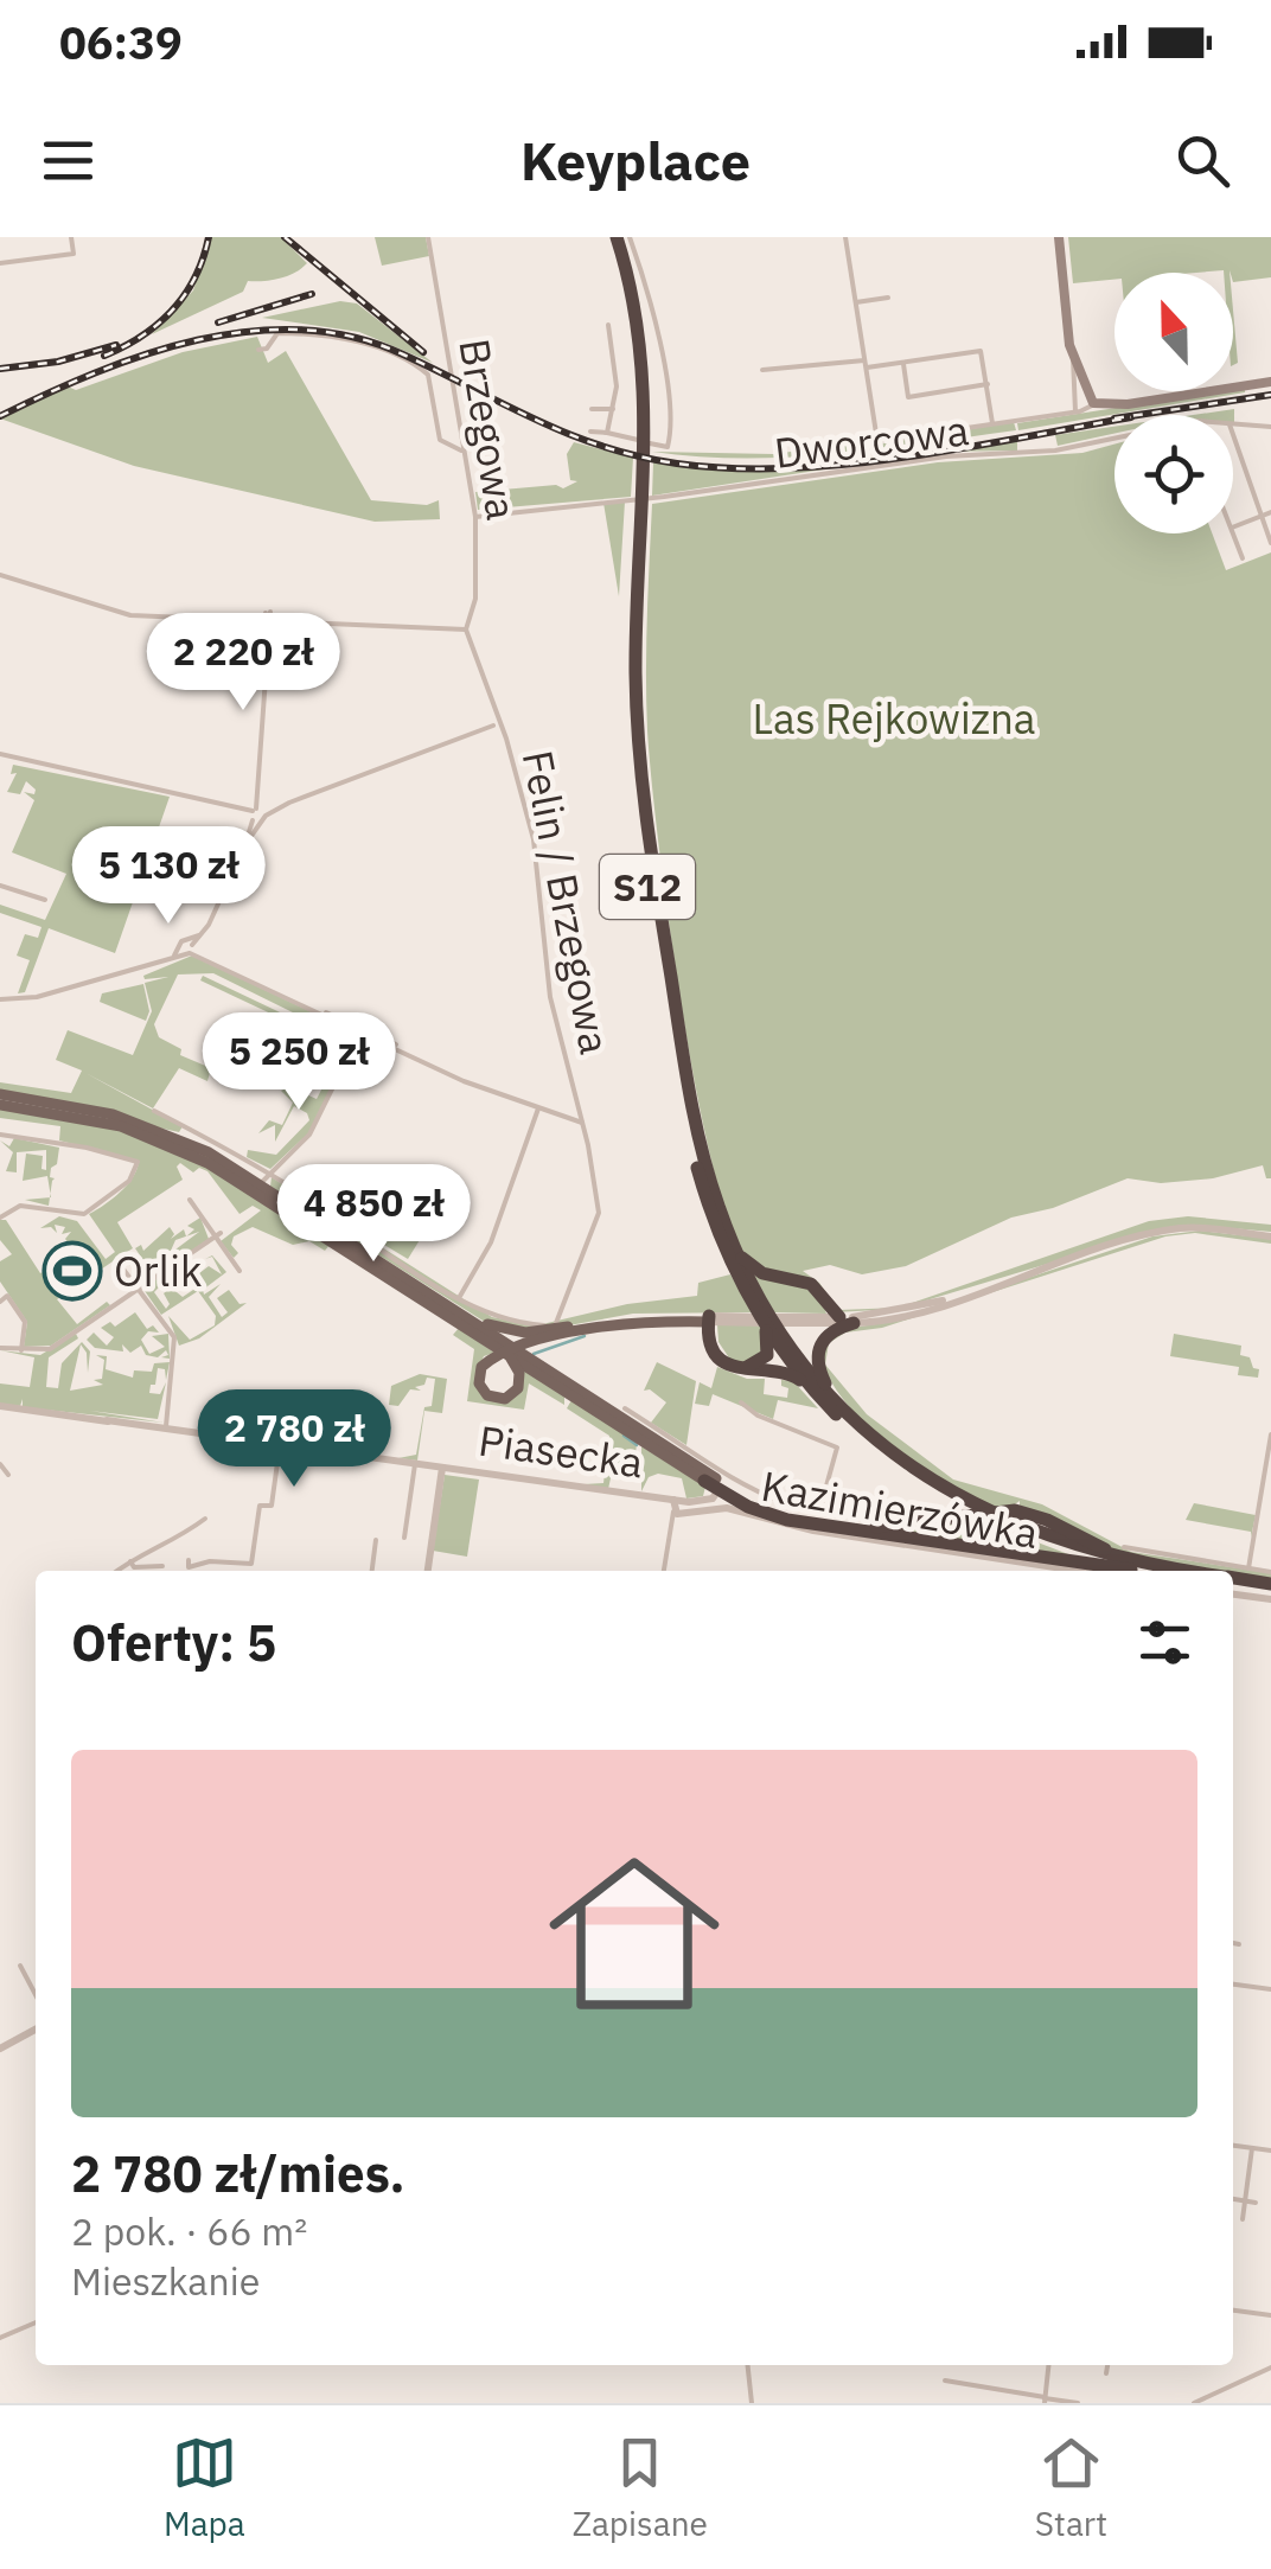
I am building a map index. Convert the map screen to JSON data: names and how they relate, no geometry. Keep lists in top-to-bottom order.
{
  "streets": {
    "highway": ["S12"],
    "street": [
      "Brzegowa",
      "Dworcowa",
      "Felin / Brzegowa",
      "Piasecka",
      "Kazimierzówka"
    ]
  },
  "crossings": [
    ["Brzegowa", "Dworcowa"],
    ["Brzegowa", "Felin / Brzegowa"]
  ],
  "parks": ["Las Rejkowizna"],
  "places": {
    "sports": ["Orlik"]
  },
  "north": "top",
  "page": {
    "status": "06:39",
    "header": "Keyplace",
    "price": [
      "2 220 zł",
      "5 130 zł",
      "5 250 zł",
      "4 850 zł",
      "2 780 zł"
    ],
    "heading": "Oferty: 5",
    "list": [
      {
        "name": "2 780 zł/mies.",
        "note": "2 pok. · 66 m² · Mieszkanie"
      }
    ],
    "tabs": ["Mapa", "Zapisane", "Start"]
  }
}
